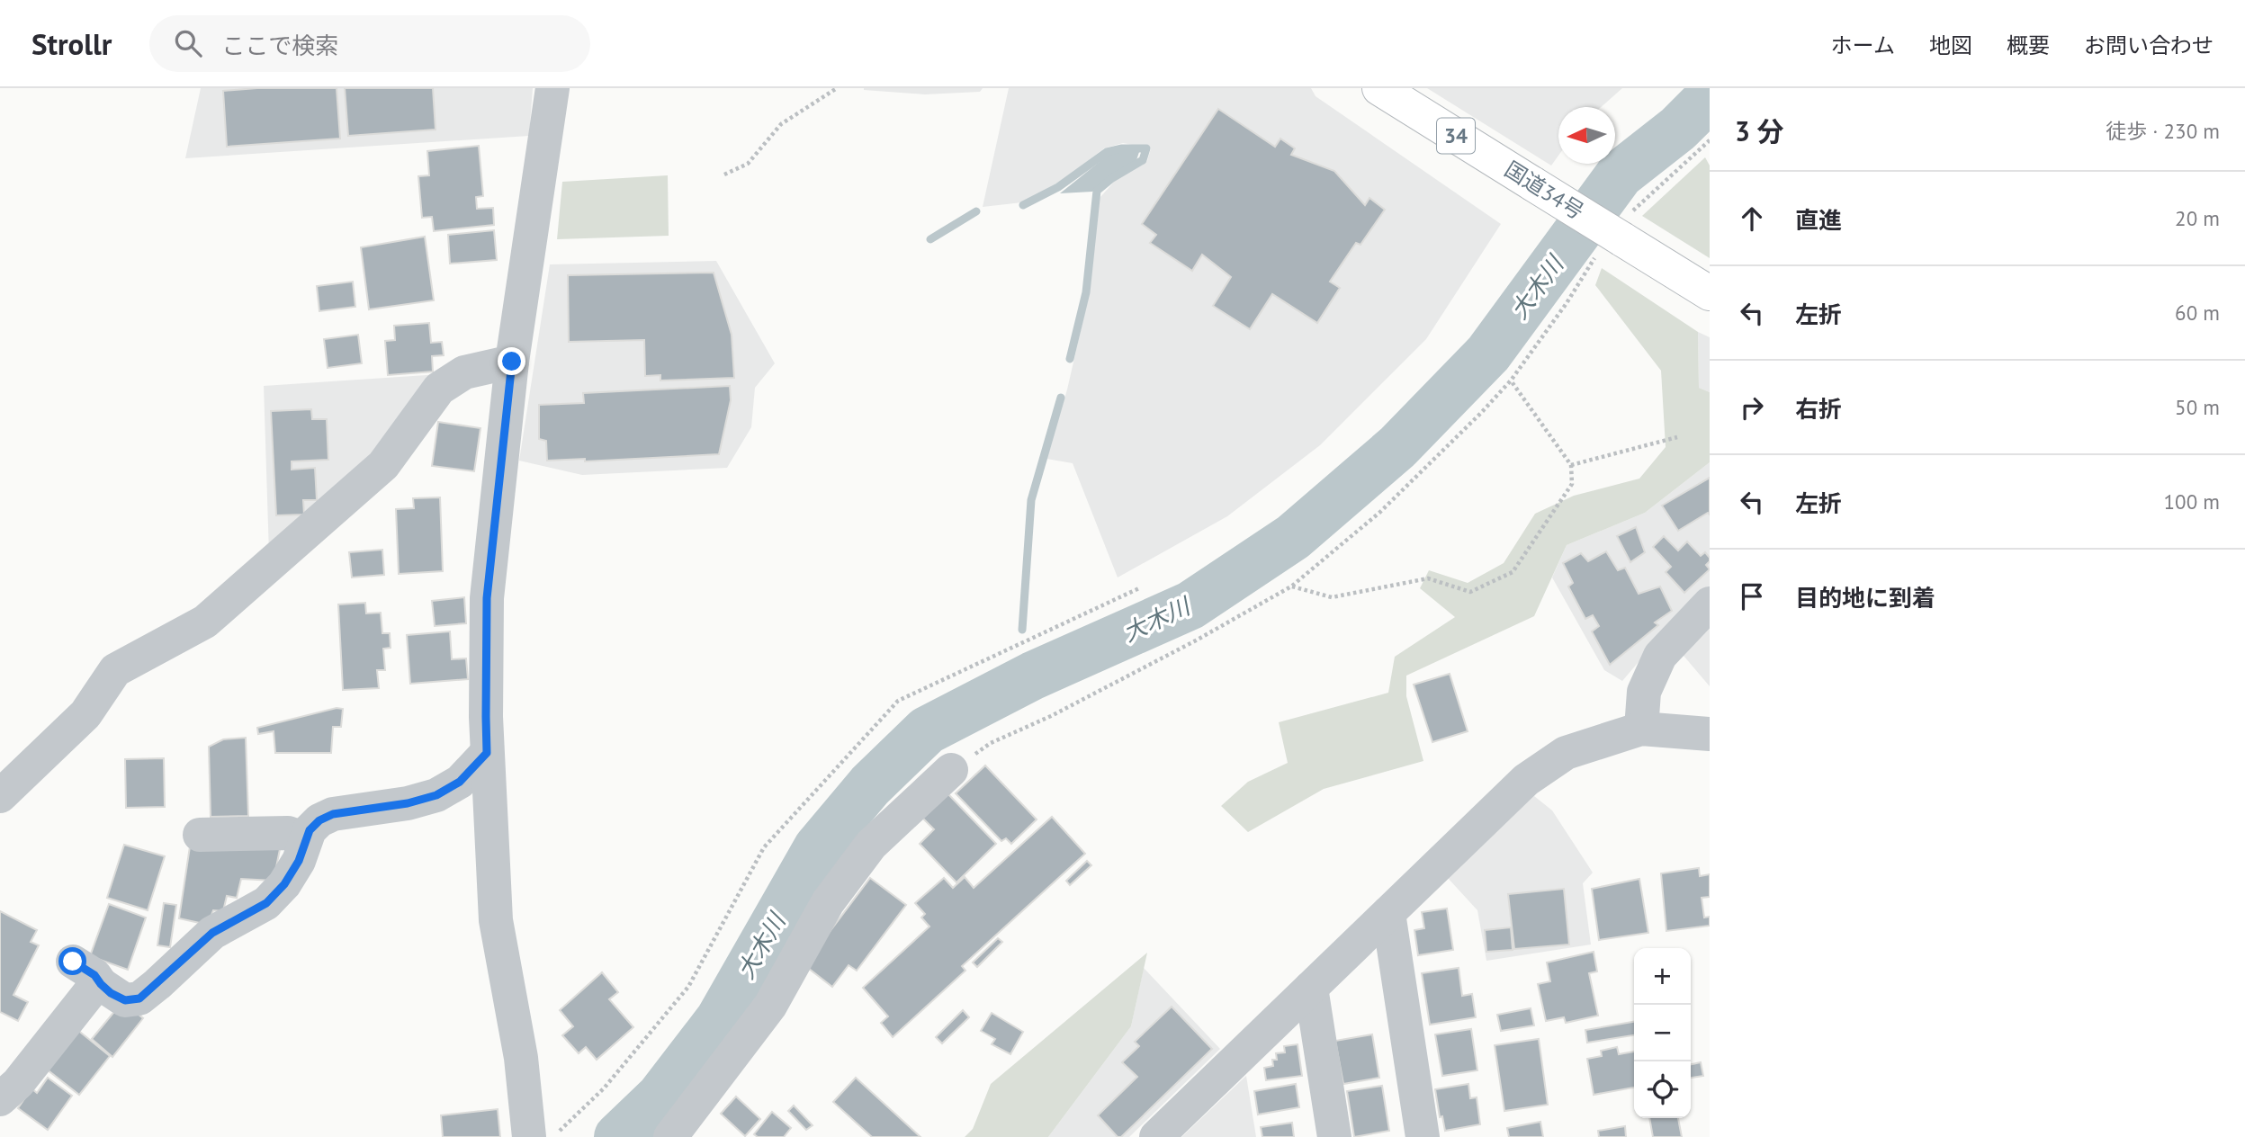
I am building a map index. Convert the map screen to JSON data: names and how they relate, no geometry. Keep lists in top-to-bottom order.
{
  "streets": {
    "highway": ["34", "国道34号"]
  },
  "water": ["大木川"],
  "north": "left",
  "page": {
    "header": "Strollr",
    "search": "ここで検索",
    "nav": [
      "ホーム",
      "地図",
      "概要",
      "お問い合わせ"
    ],
    "heading": ["3 分", "徒歩 · 230 m"],
    "list": [
      ["直進", "20 m"],
      ["左折", "60 m"],
      ["右折", "50 m"],
      ["左折", "100 m"],
      "目的地に到着"
    ],
    "map_buttons": ["+", "−"]
  }
}
